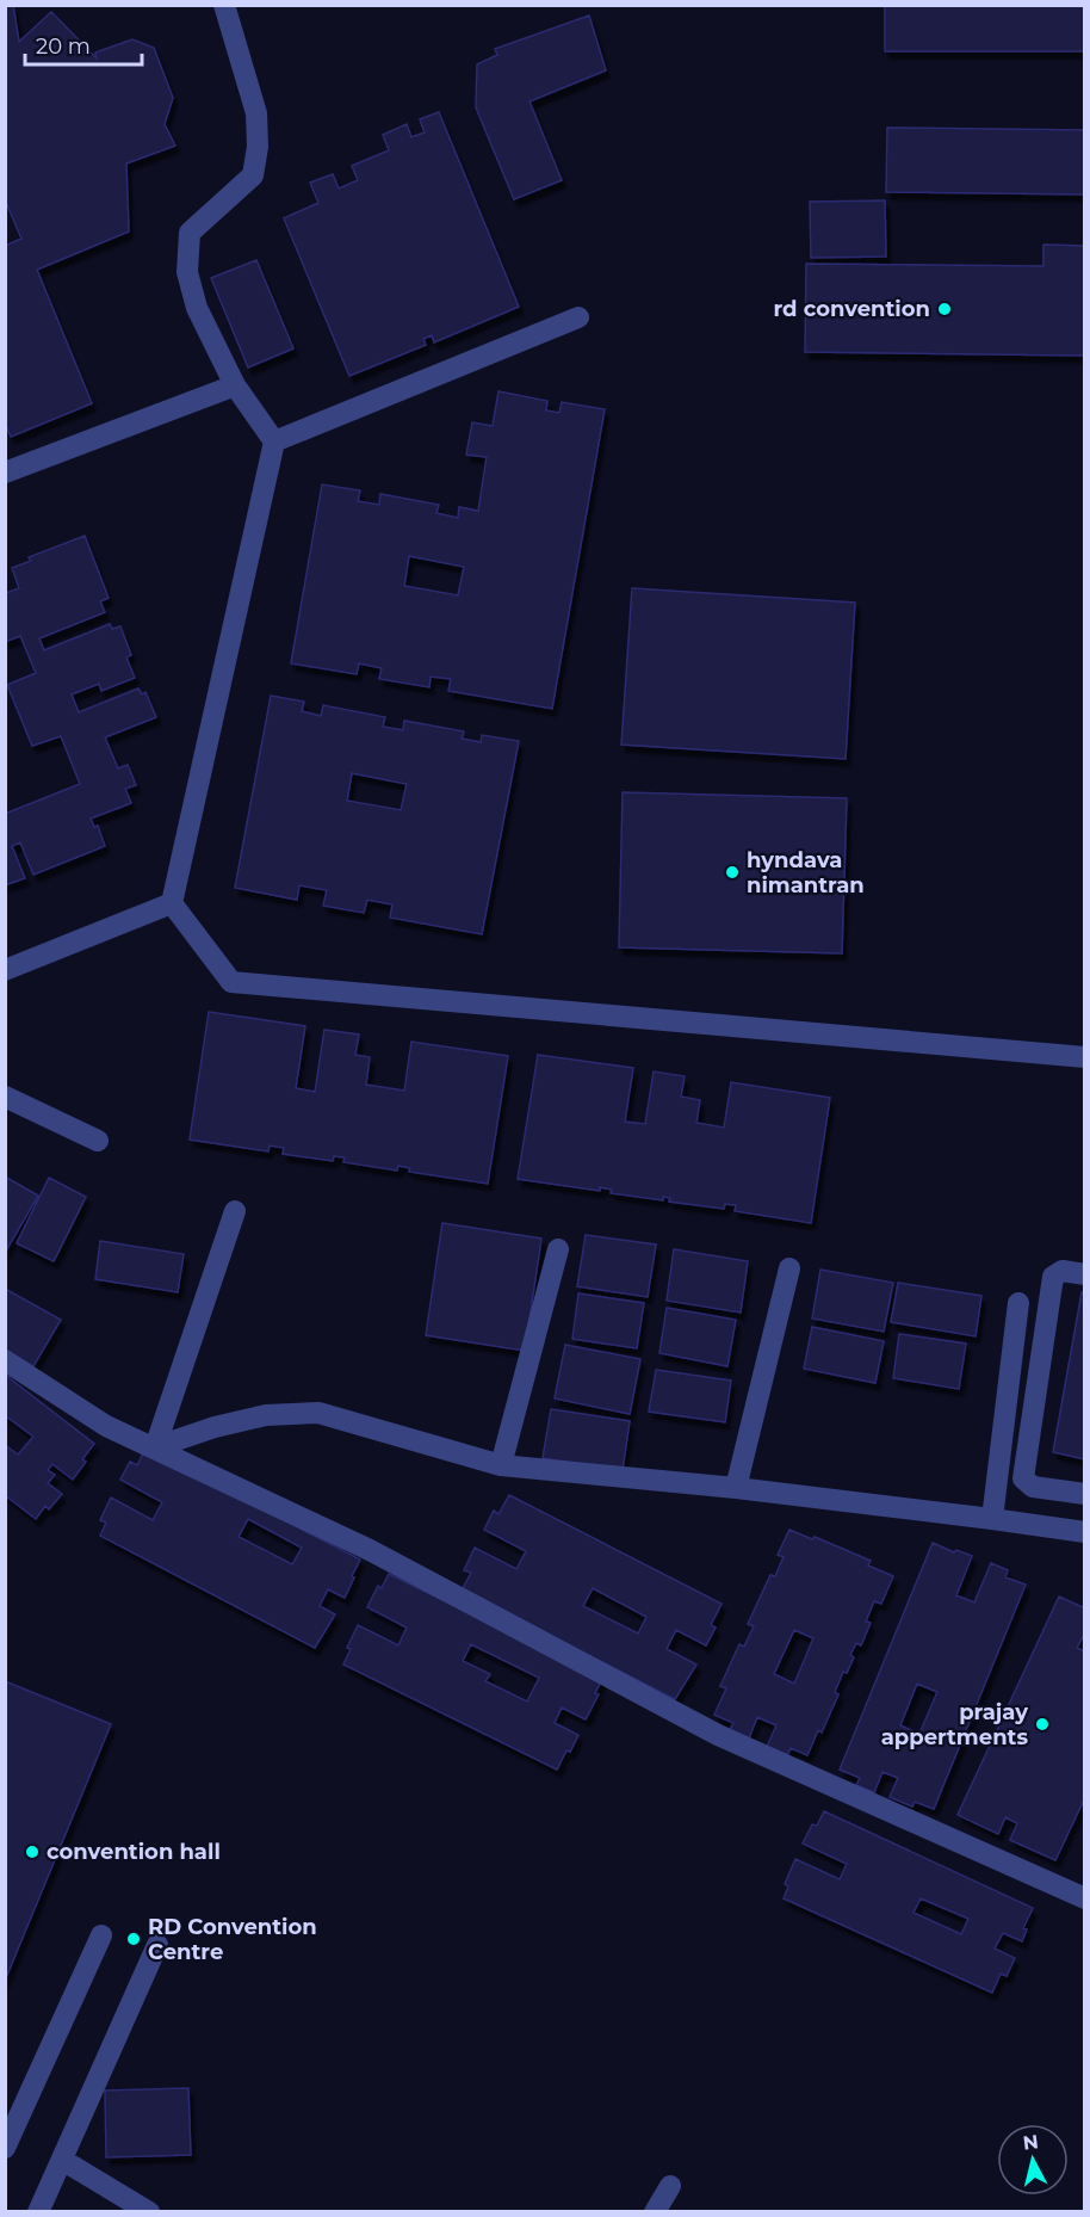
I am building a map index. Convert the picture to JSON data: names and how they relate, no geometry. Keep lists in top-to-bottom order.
{
  "places": [
    "rd convention",
    "hyndava nimantran",
    "prajay appertments",
    "convention hall",
    "RD Convention Centre"
  ],
  "scale_bar": "20 m",
  "north": "top"
}
